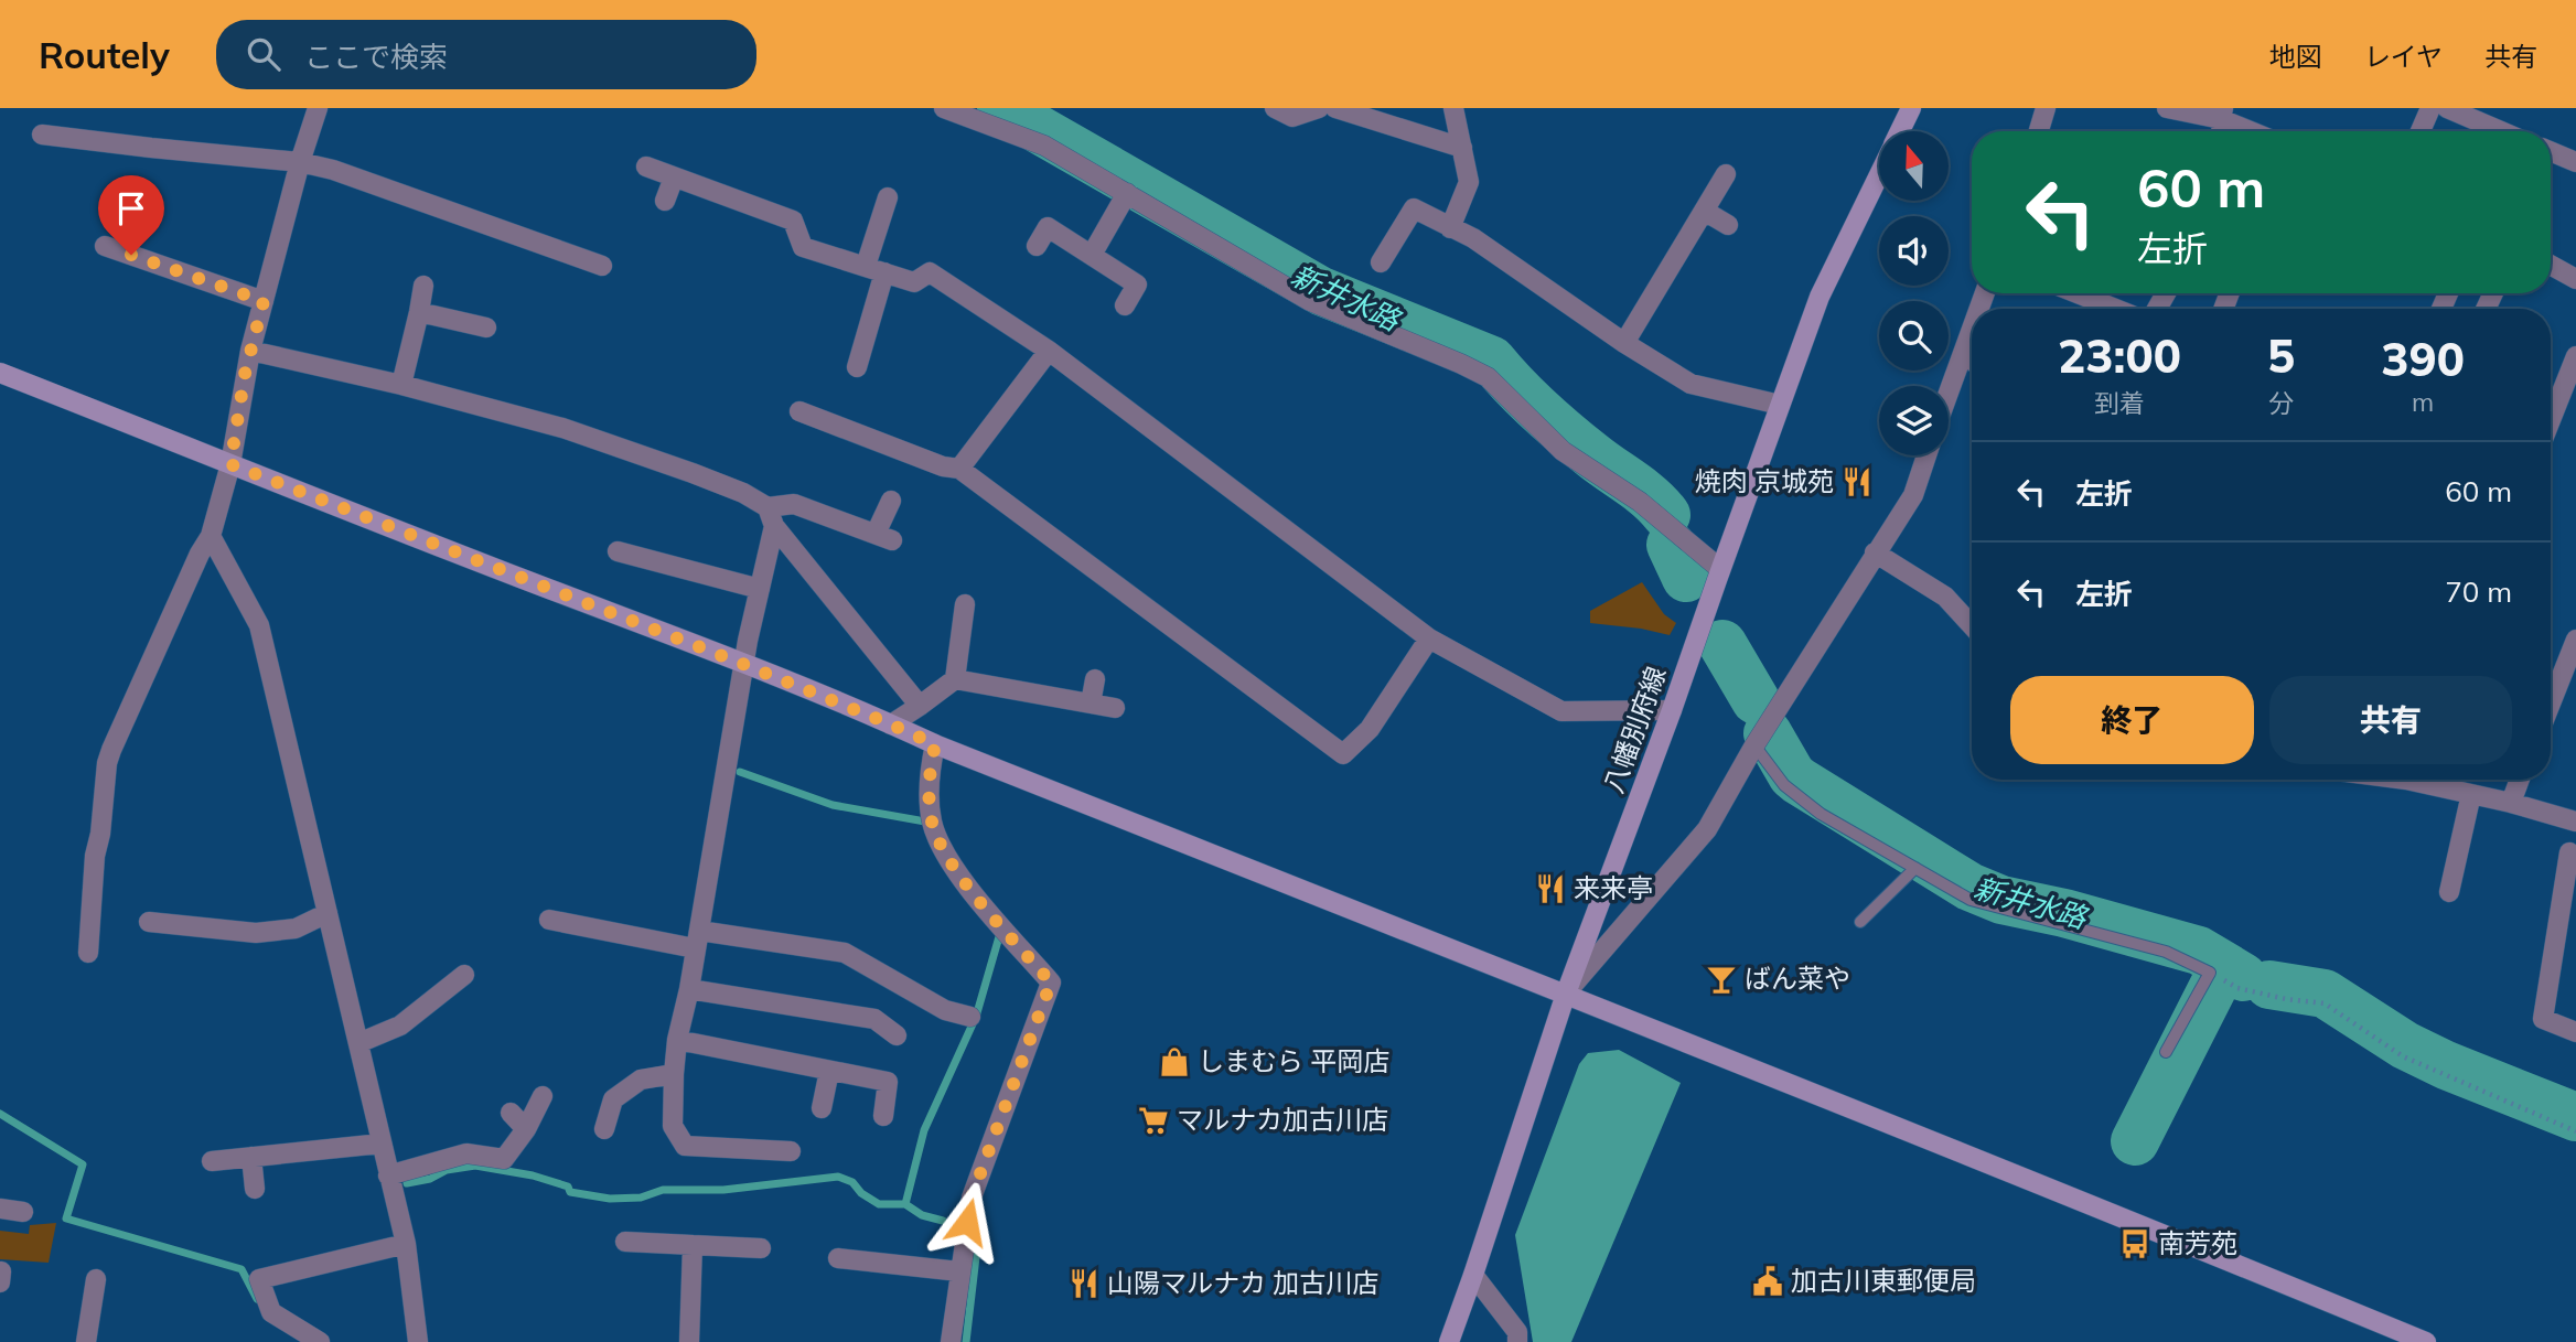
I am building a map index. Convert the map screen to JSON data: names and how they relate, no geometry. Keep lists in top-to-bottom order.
{
  "streets": {
    "street": ["八幡別府線"]
  },
  "water": ["新井水路"],
  "places": {
    "restaurant": ["焼肉 京城苑", "来来亭", "山陽マルナカ 加古川店"],
    "bar": ["ばん菜や"],
    "shop": ["しまむら 平岡店"],
    "supermarket": ["マルナカ加古川店"],
    "bus stop": ["南芳苑"],
    "public building": ["加古川東郵便局"]
  },
  "north": "top",
  "page": {
    "header": "Routely",
    "search": "ここで検索",
    "nav": ["地図", "レイヤ", "共有"],
    "turn": ["60 m", "左折"],
    "eta": [
      "23:00",
      "到着",
      "5",
      "分",
      "390",
      "m"
    ],
    "list": [
      {
        "name": "左折",
        "value": "60 m"
      },
      {
        "name": "左折",
        "value": "70 m"
      }
    ],
    "buttons": ["終了", "共有"]
  }
}
